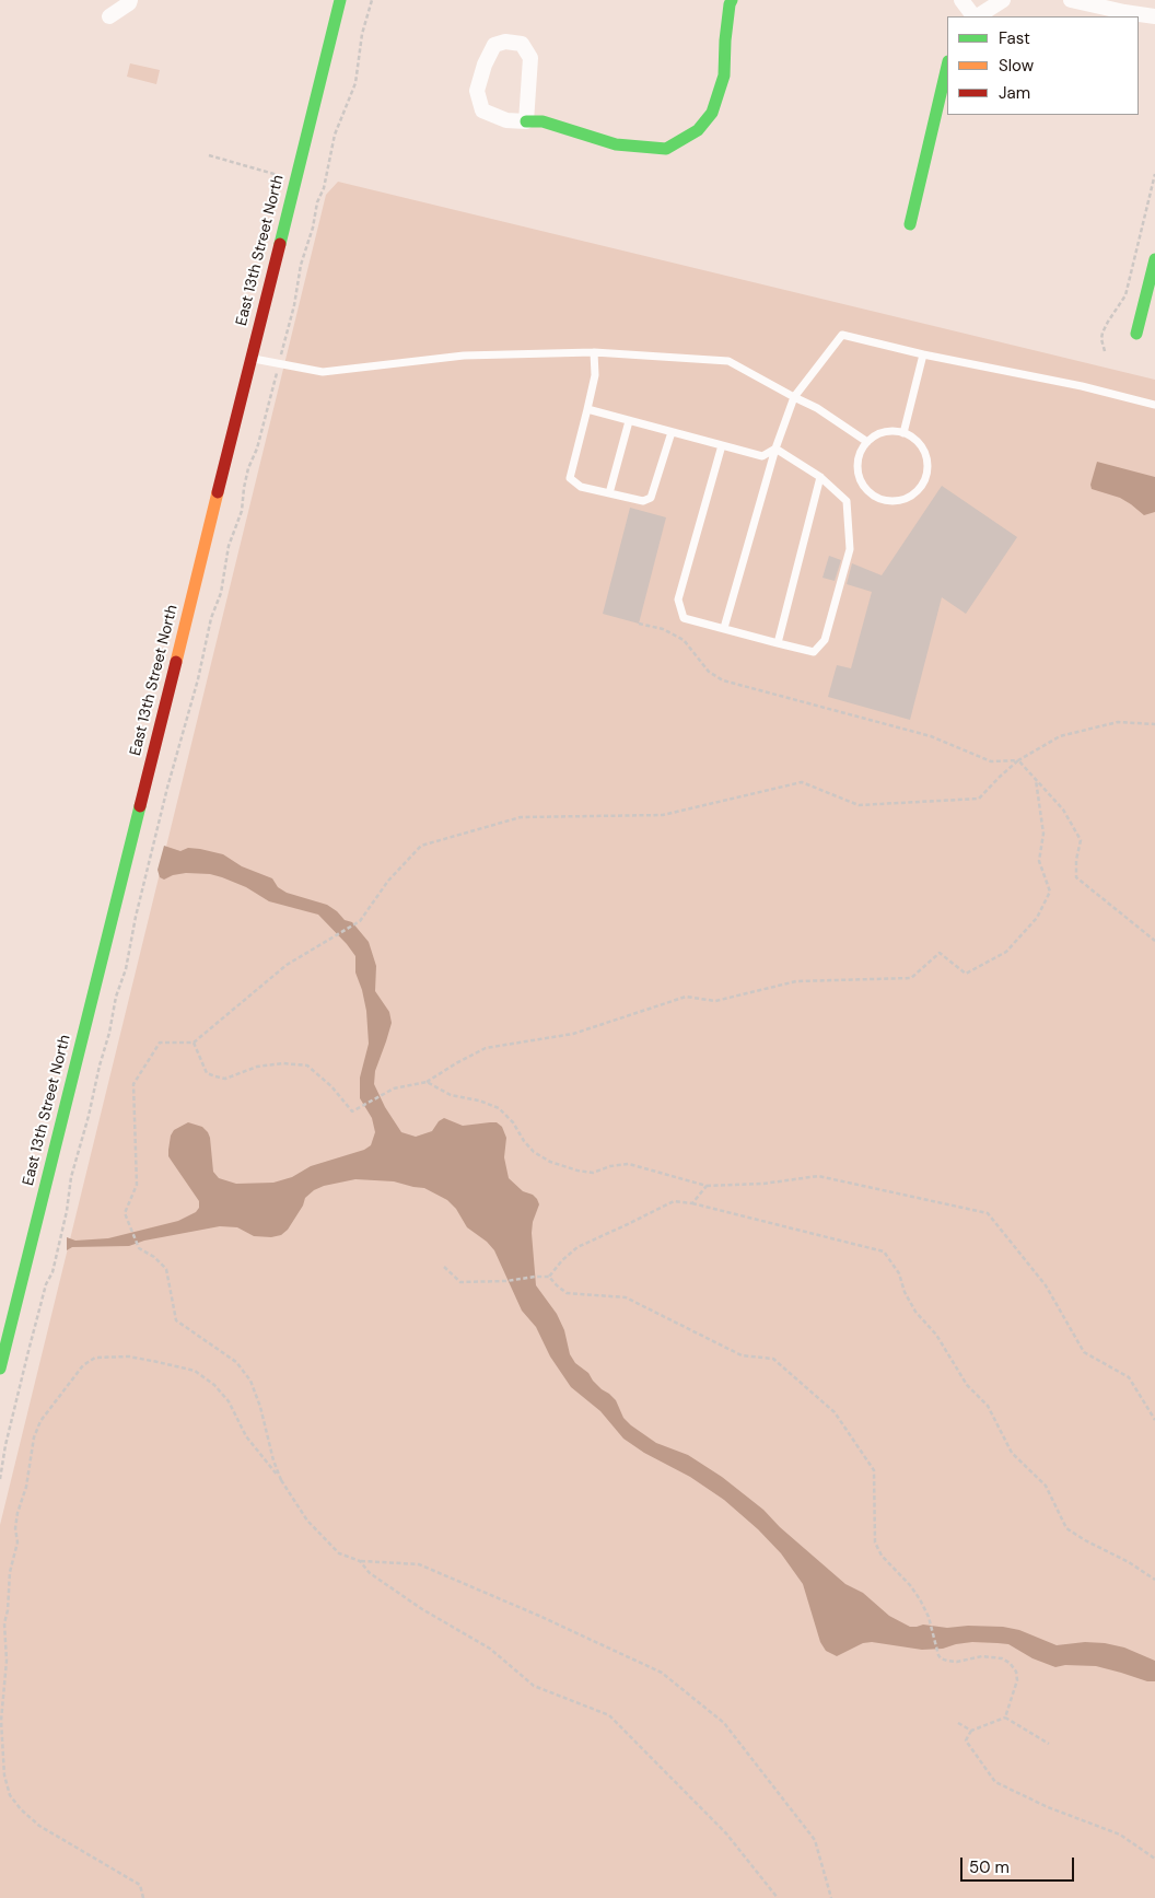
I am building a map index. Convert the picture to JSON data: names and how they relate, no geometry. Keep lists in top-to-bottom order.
{
  "streets": {
    "main road": ["East 13th Street North"]
  },
  "legend": ["Fast", "Slow", "Jam"],
  "scale_bar": "50 m"
}
